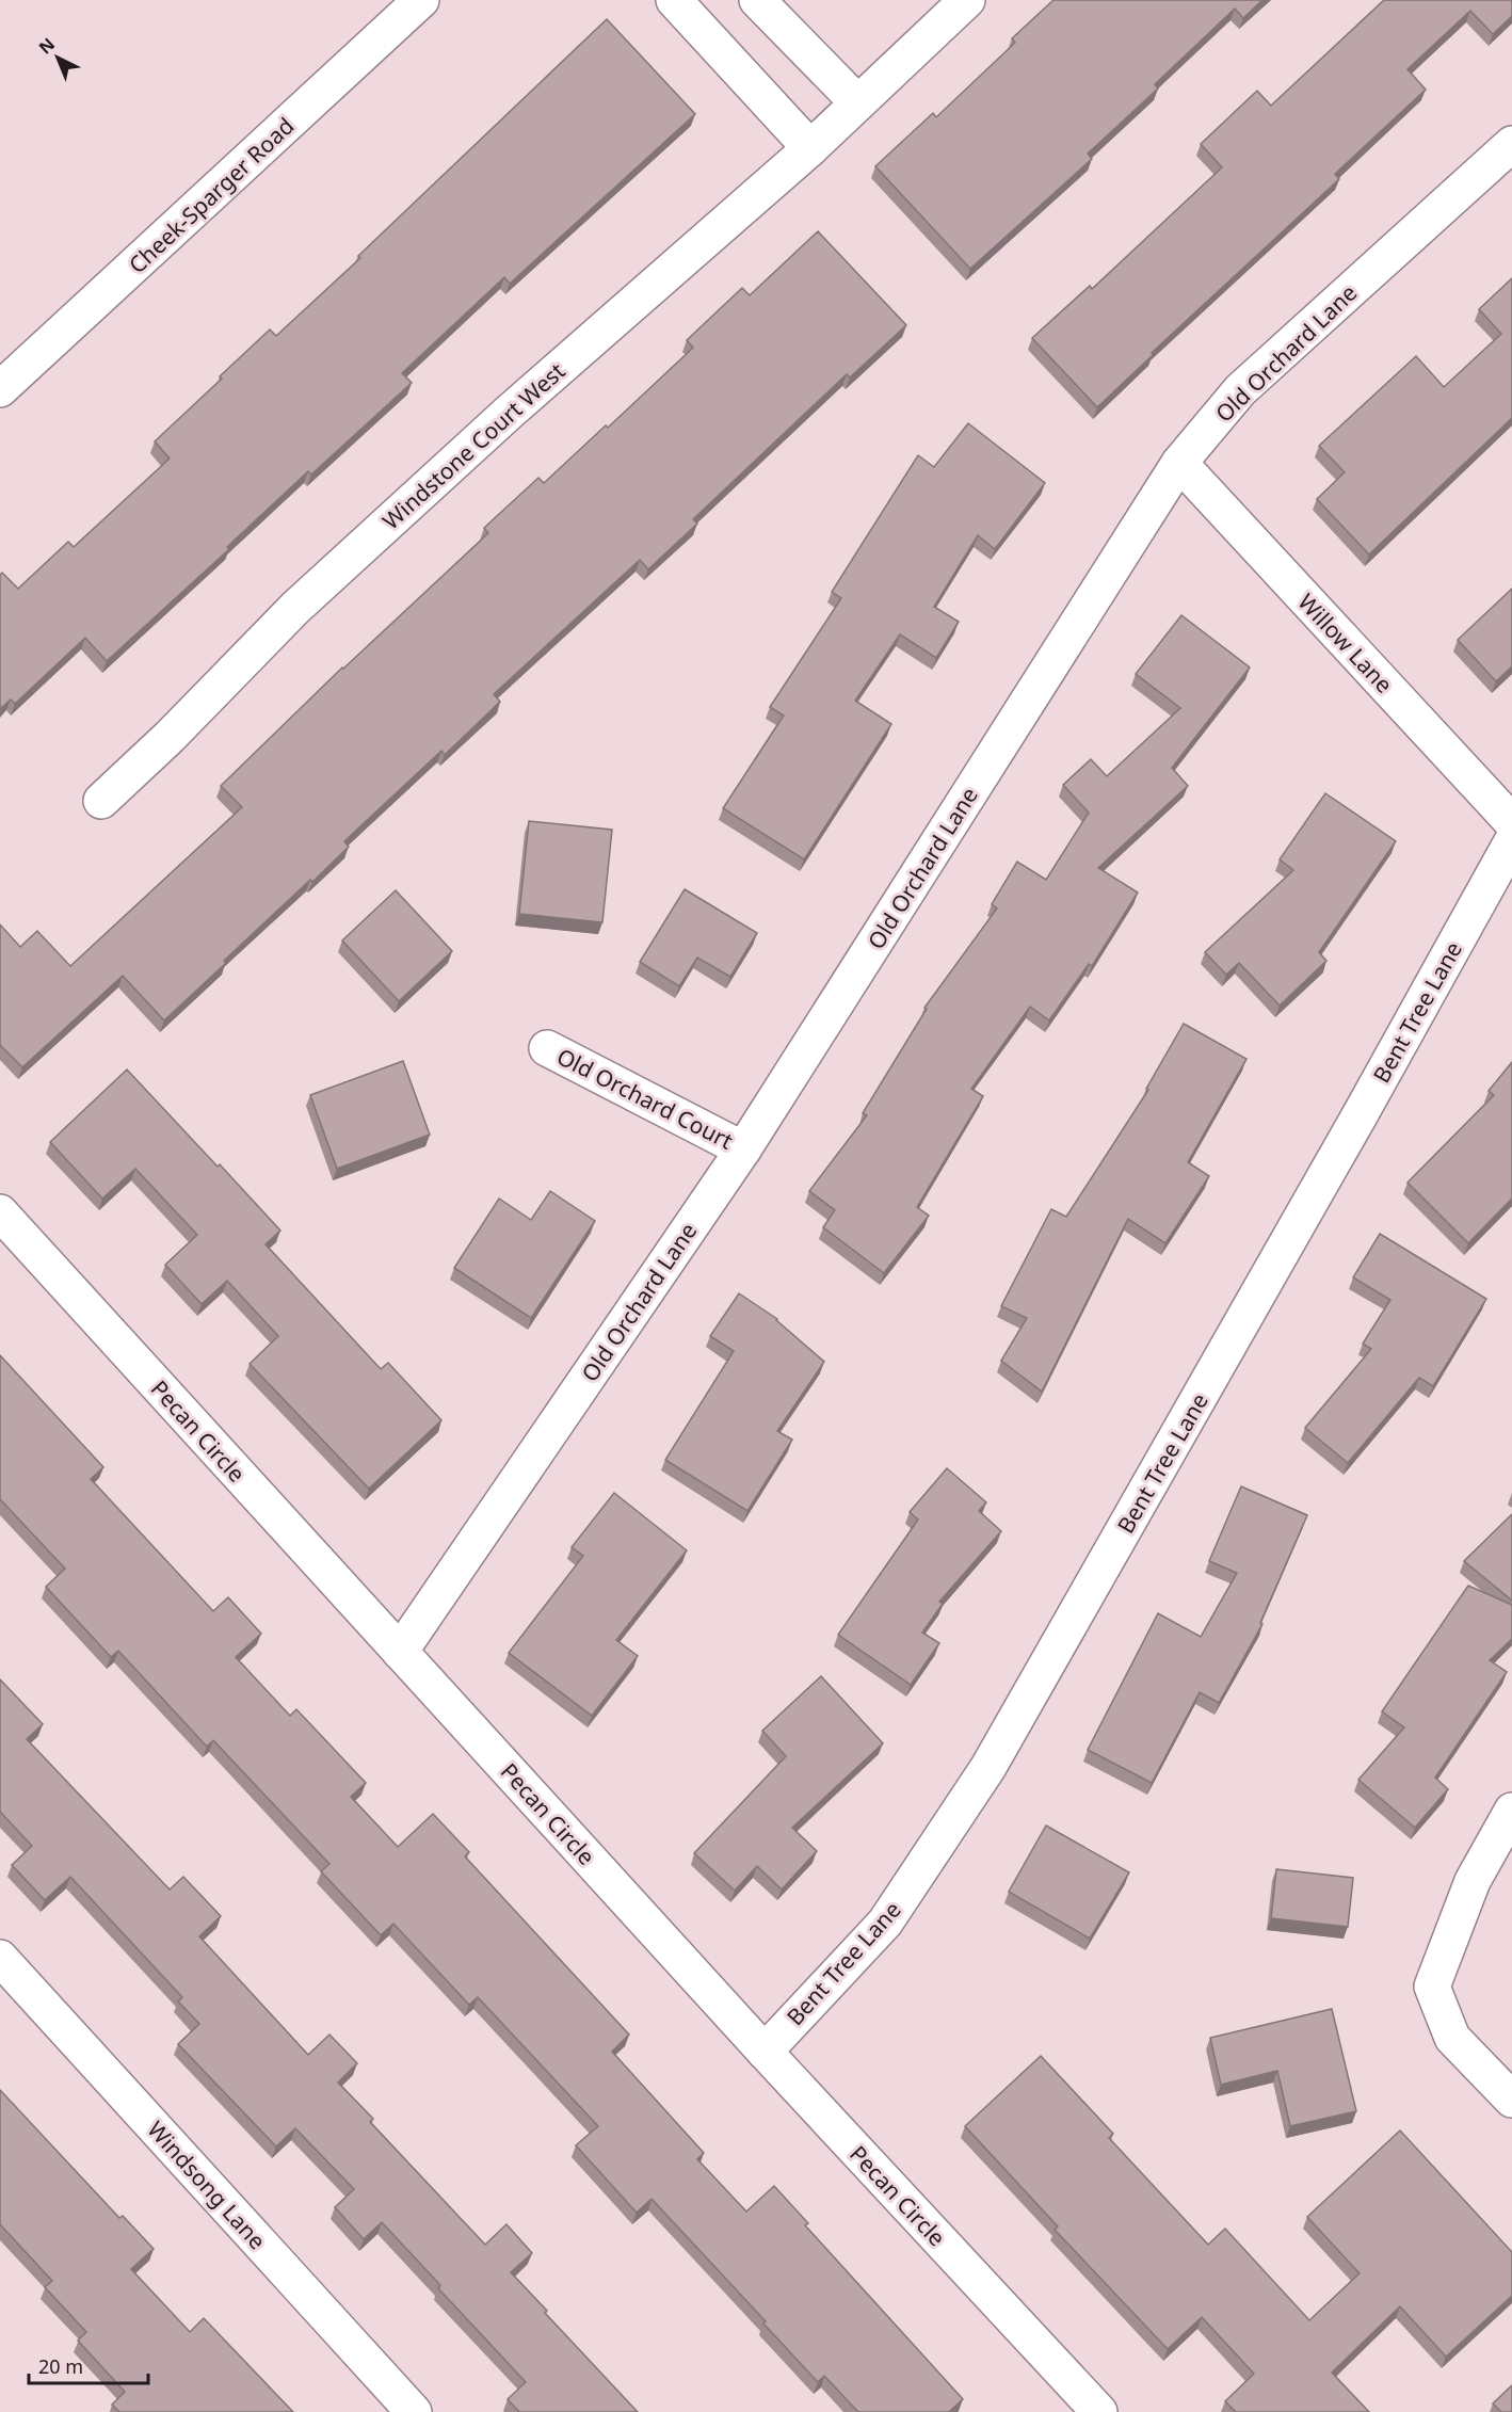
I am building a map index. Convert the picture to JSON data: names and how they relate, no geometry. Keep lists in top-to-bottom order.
{
  "streets": {
    "street": [
      "Cheek-Sparger Road",
      "Old Orchard Lane",
      "Windstone Court West",
      "Willow Lane",
      "Bent Tree Lane",
      "Old Orchard Court",
      "Pecan Circle",
      "Windsong Lane"
    ]
  },
  "crossings": [
    ["Old Orchard Lane", "Willow Lane"],
    ["Old Orchard Lane", "Old Orchard Court"],
    ["Old Orchard Lane", "Pecan Circle"],
    ["Bent Tree Lane", "Pecan Circle"]
  ],
  "scale_bar": "20 m",
  "north": "top left"
}
